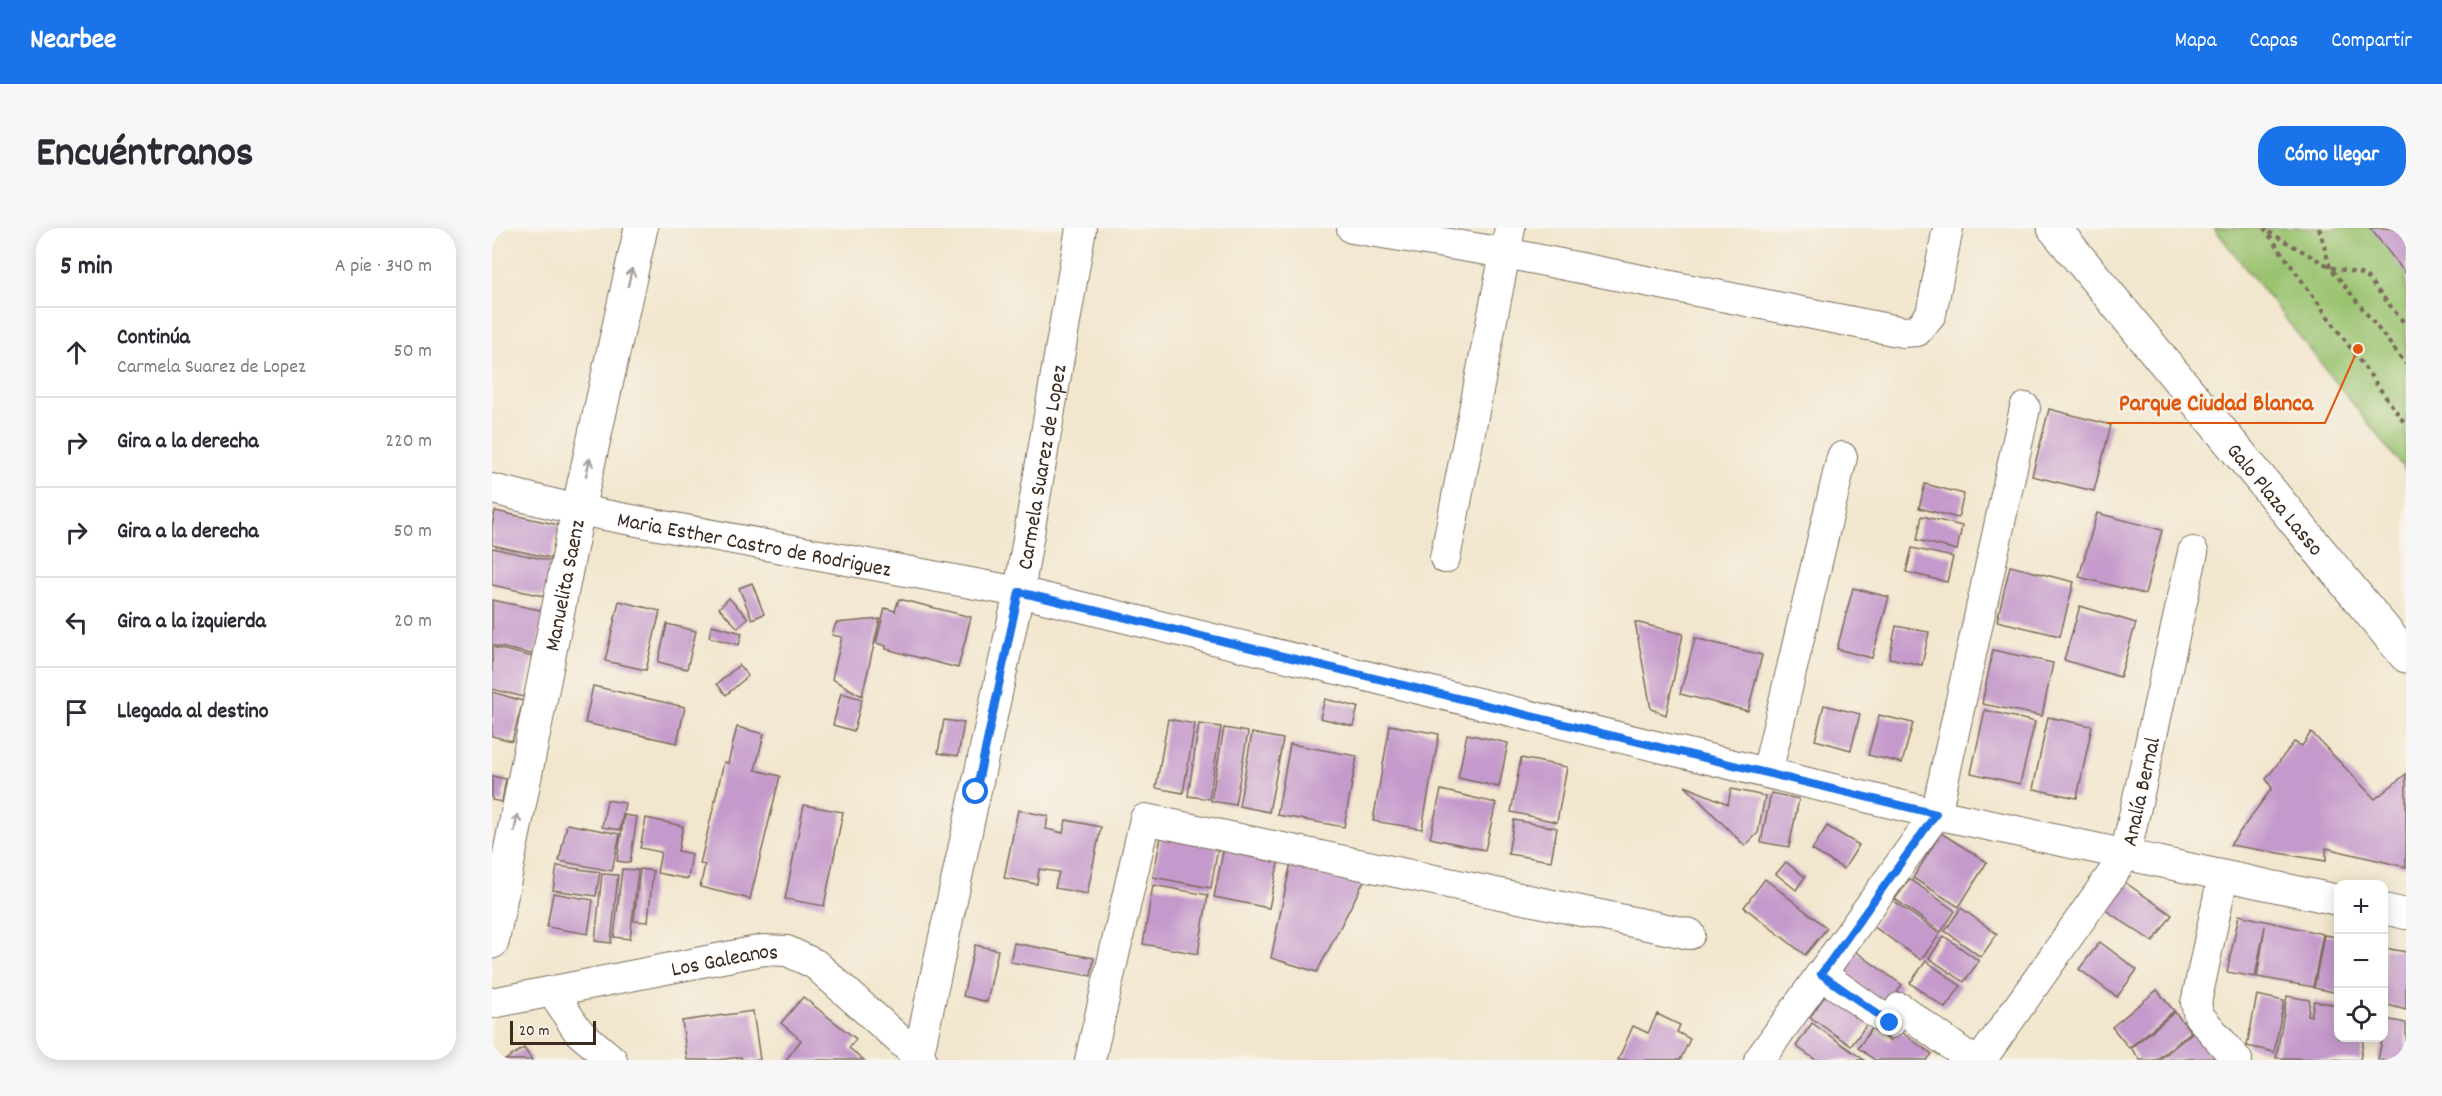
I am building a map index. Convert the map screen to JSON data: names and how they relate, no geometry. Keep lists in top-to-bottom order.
{
  "streets": {
    "street": [
      "Carmela Suarez de Lopez",
      "Galo Plaza Lasso",
      "Maria Esther Castro de Rodriguez",
      "Manuelita Saenz",
      "Analía Bernal",
      "Los Galeanos"
    ]
  },
  "crossings": [
    ["Carmela Suarez de Lopez", "Maria Esther Castro de Rodriguez"],
    ["Carmela Suarez de Lopez", "Los Galeanos"],
    ["Maria Esther Castro de Rodriguez", "Manuelita Saenz"],
    ["Maria Esther Castro de Rodriguez", "Analía Bernal"]
  ],
  "one_way": ["Manuelita Saenz"],
  "places": ["Parque Ciudad Blanca"],
  "scale_bar": "20 m",
  "page": {
    "header": "Nearbee",
    "nav": ["Mapa", "Capas", "Compartir"],
    "title": "Encuéntranos",
    "buttons": "Cómo llegar",
    "heading": ["5 min", "A pie · 340 m"],
    "list": [
      ["Continúa", "Carmela Suarez de Lopez", "50 m"],
      ["Gira a la derecha", "220 m"],
      ["Gira a la derecha", "50 m"],
      ["Gira a la izquierda", "20 m"],
      "Llegada al destino"
    ],
    "map_buttons": ["+", "−"],
    "scale": "20 m"
  }
}
